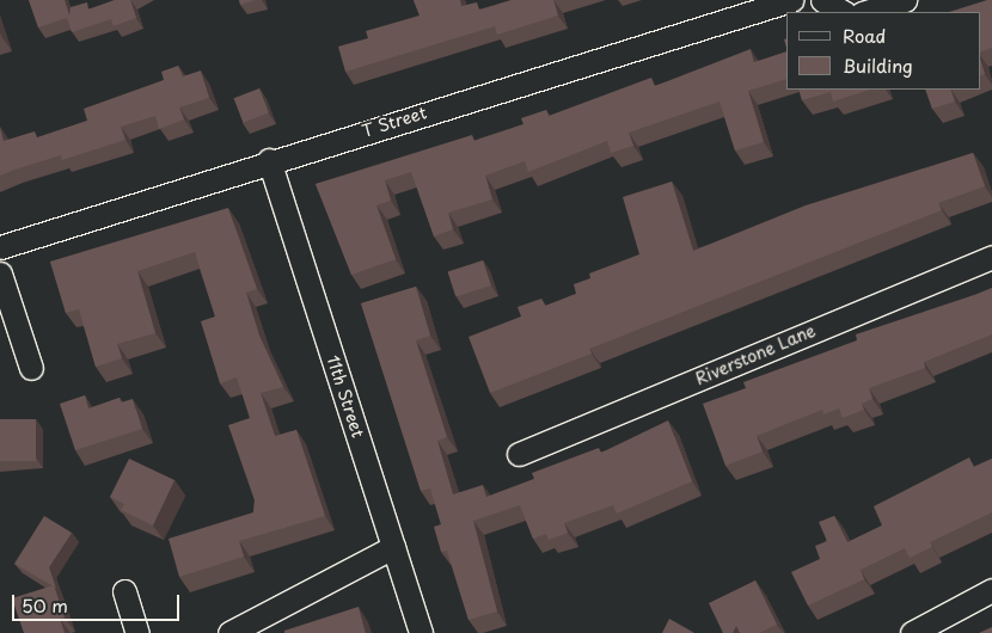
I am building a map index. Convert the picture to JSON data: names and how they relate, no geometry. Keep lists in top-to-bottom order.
{
  "streets": {
    "street": ["T Street", "Riverstone Lane", "11th Street"]
  },
  "crossings": [
    ["T Street", "11th Street"]
  ],
  "legend": ["Road", "Building"],
  "scale_bar": "50 m"
}
